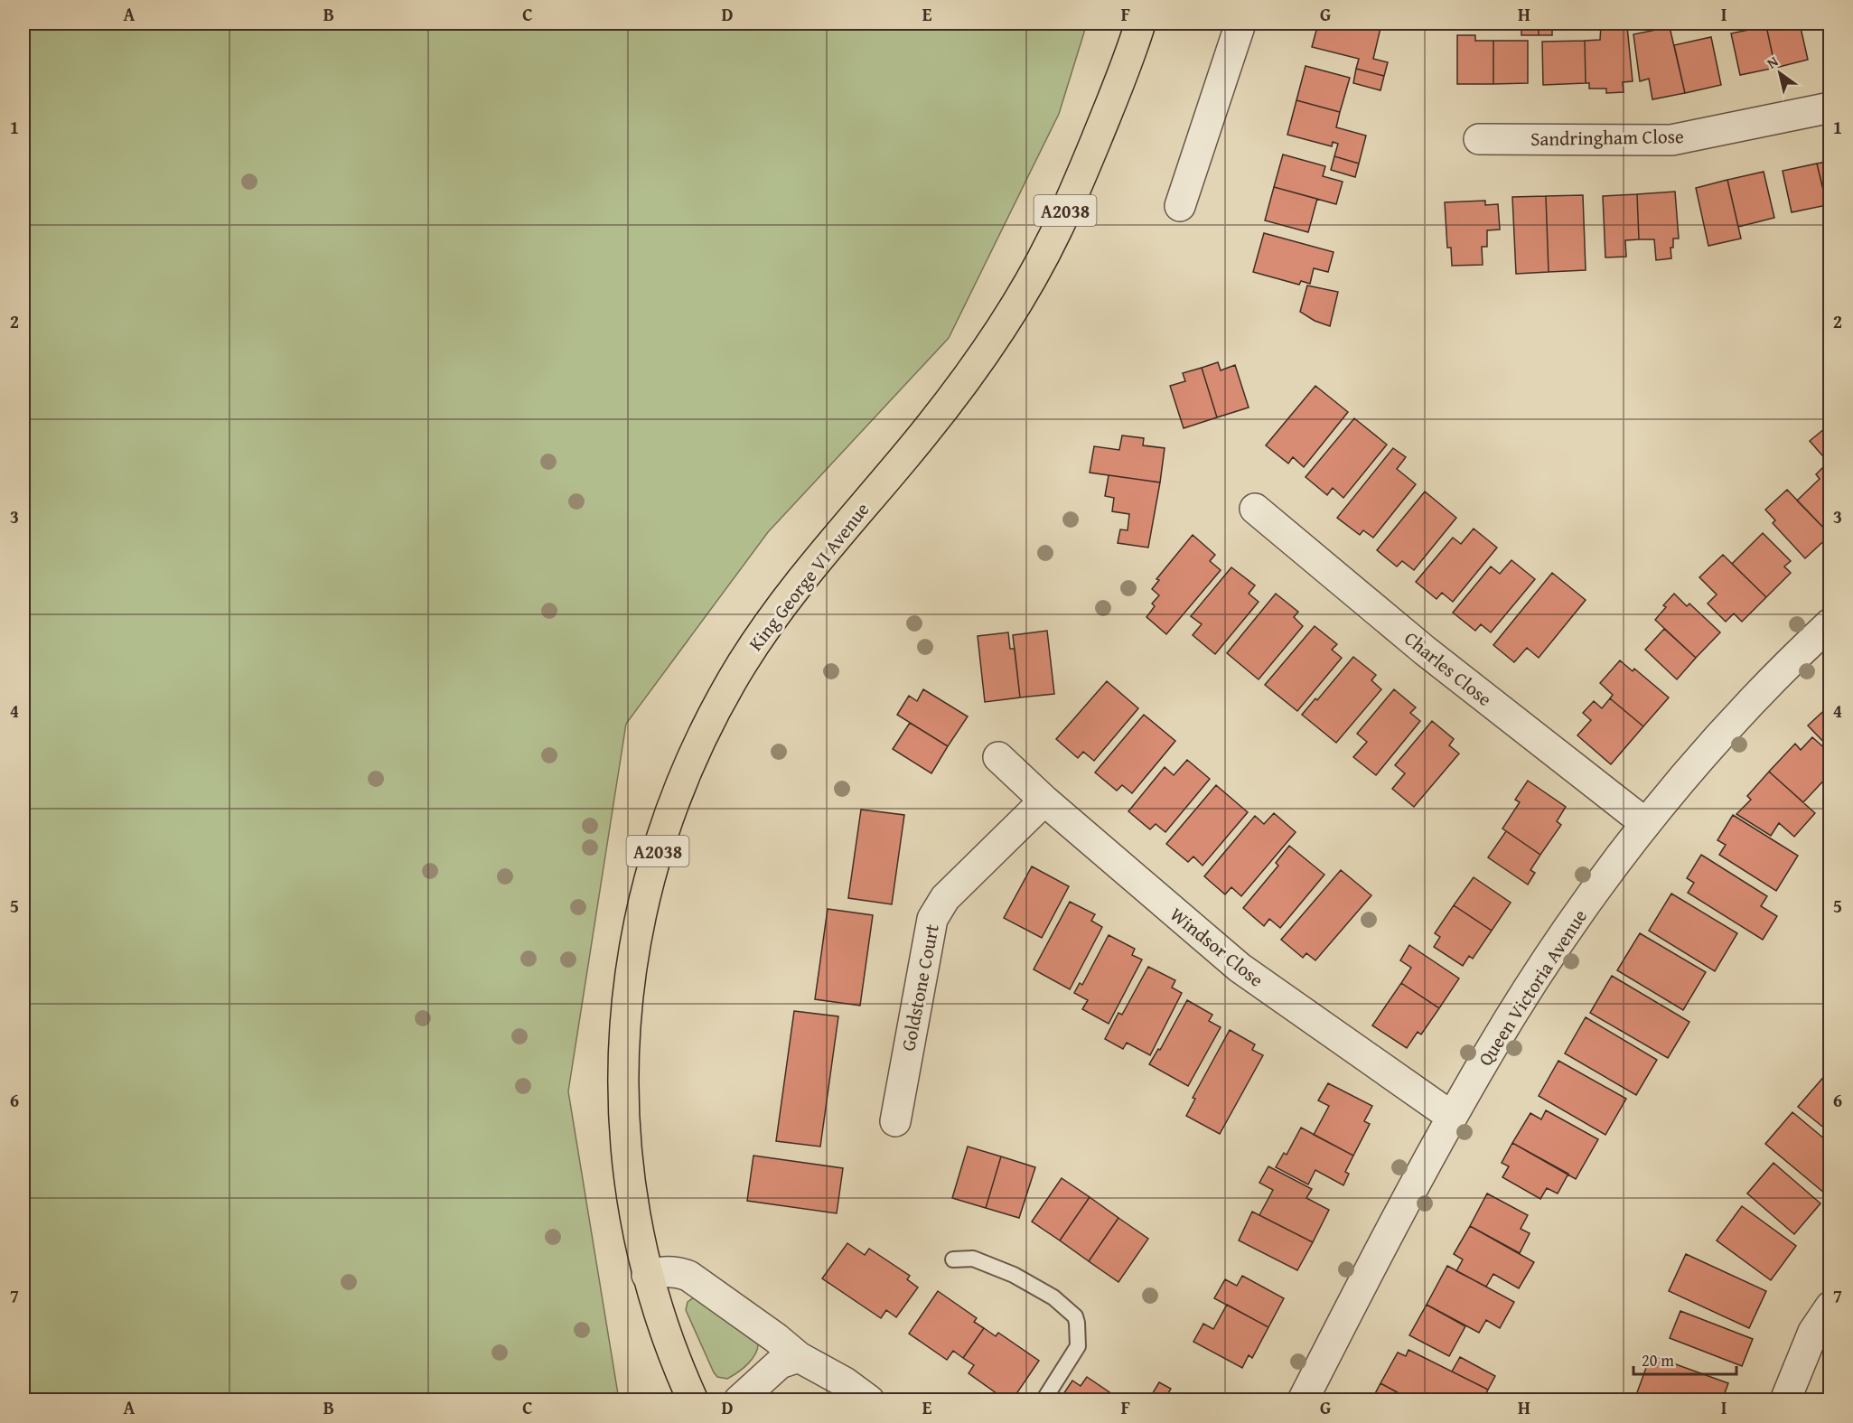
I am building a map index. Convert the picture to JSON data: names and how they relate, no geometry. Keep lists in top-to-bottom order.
{
  "streets": {
    "main road": ["A2038", "King George VI Avenue"],
    "street": [
      "Sandringham Close",
      "Charles Close",
      "Windsor Close",
      "Goldstone Court",
      "Queen Victoria Avenue"
    ]
  },
  "crossings": [
    ["Charles Close", "Queen Victoria Avenue"],
    ["Windsor Close", "Goldstone Court"],
    ["Windsor Close", "Queen Victoria Avenue"]
  ],
  "scale_bar": "20 m",
  "north": "top left",
  "grid": {
    "columns": [
      "A",
      "B",
      "C",
      "D",
      "E",
      "F",
      "G",
      "H",
      "I"
    ],
    "rows": [
      "1",
      "2",
      "3",
      "4",
      "5",
      "6",
      "7"
    ]
  }
}
